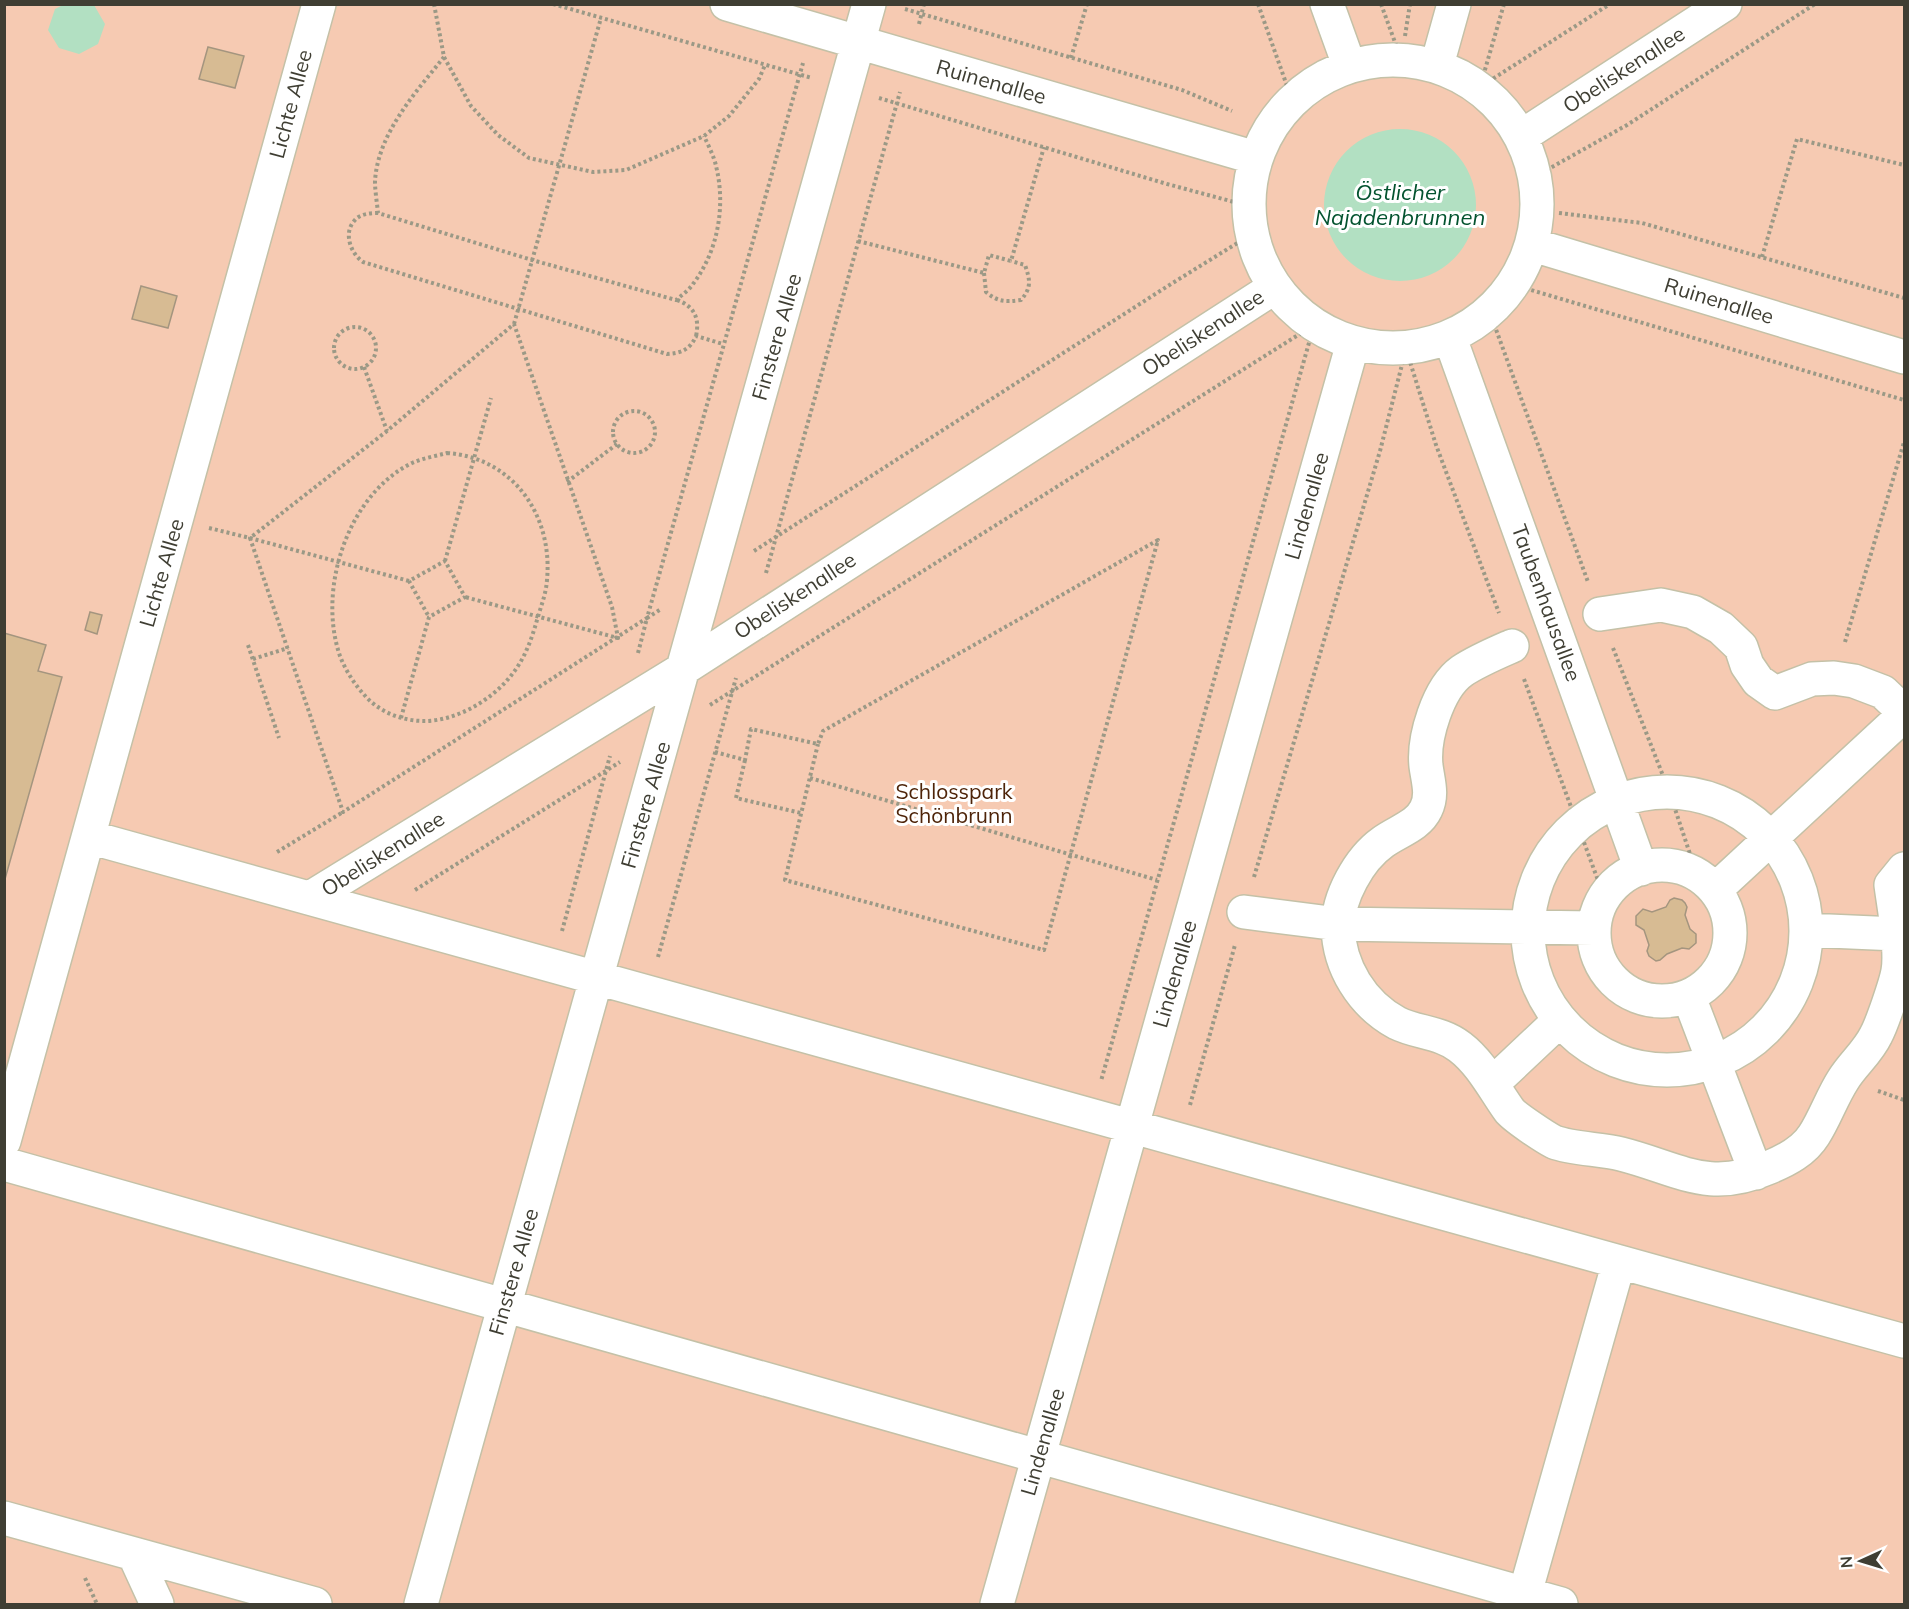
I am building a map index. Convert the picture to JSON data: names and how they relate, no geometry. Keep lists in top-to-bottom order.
{
  "streets": {
    "street": [
      "Obeliskenallee",
      "Ruinenallee",
      "Lichte Allee",
      "Finstere Allee",
      "Lindenallee",
      "Taubenhausallee"
    ]
  },
  "crossings": [
    ["Obeliskenallee", "Finstere Allee"],
    ["Ruinenallee", "Finstere Allee"]
  ],
  "water": ["Östlicher Najadenbrunnen"],
  "parks": ["Schlosspark Schönbrunn"],
  "north": "left"
}
